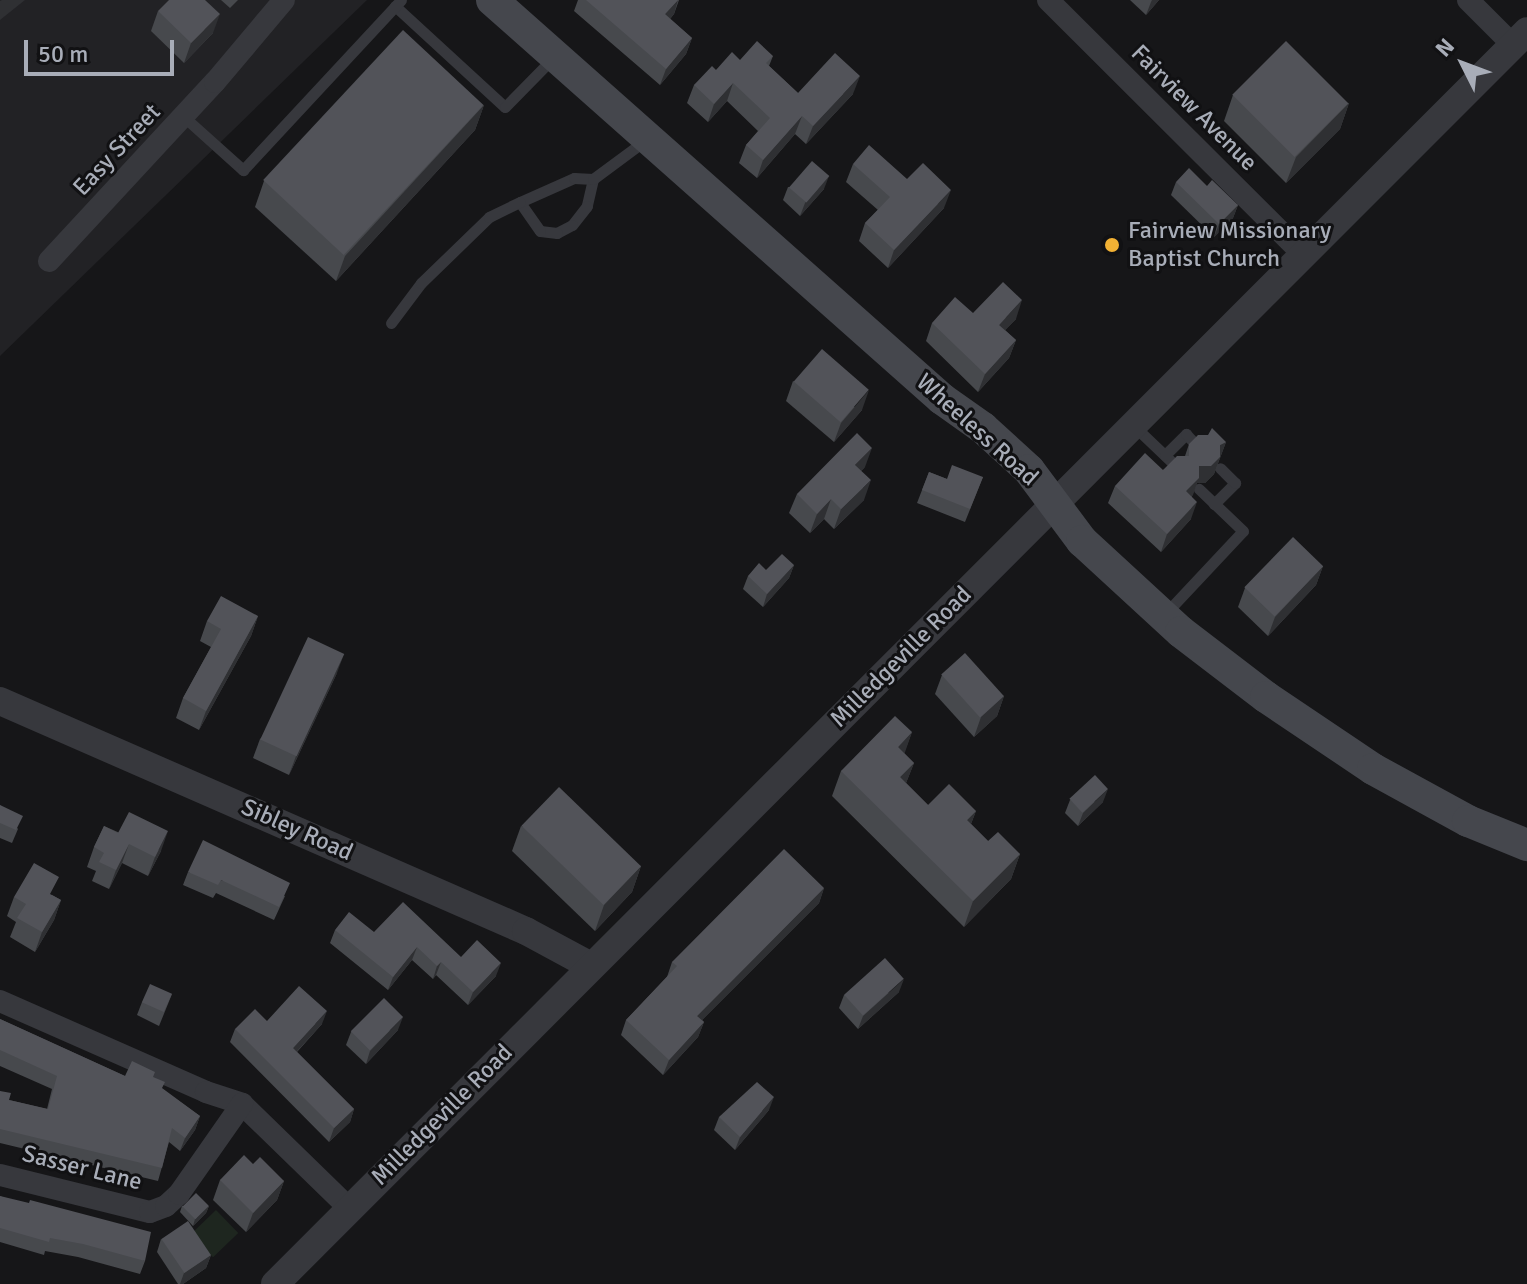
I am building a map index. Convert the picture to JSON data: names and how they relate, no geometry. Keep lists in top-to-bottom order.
{
  "streets": {
    "main road": ["Wheeless Road"],
    "street": [
      "Fairview Avenue",
      "Easy Street",
      "Milledgeville Road",
      "Sibley Road",
      "Sasser Lane"
    ]
  },
  "crossings": [
    ["Fairview Avenue", "Milledgeville Road"],
    ["Wheeless Road", "Milledgeville Road"],
    ["Milledgeville Road", "Sibley Road"]
  ],
  "places": ["Fairview Missionary Baptist Church"],
  "scale_bar": "50 m",
  "north": "top left"
}
